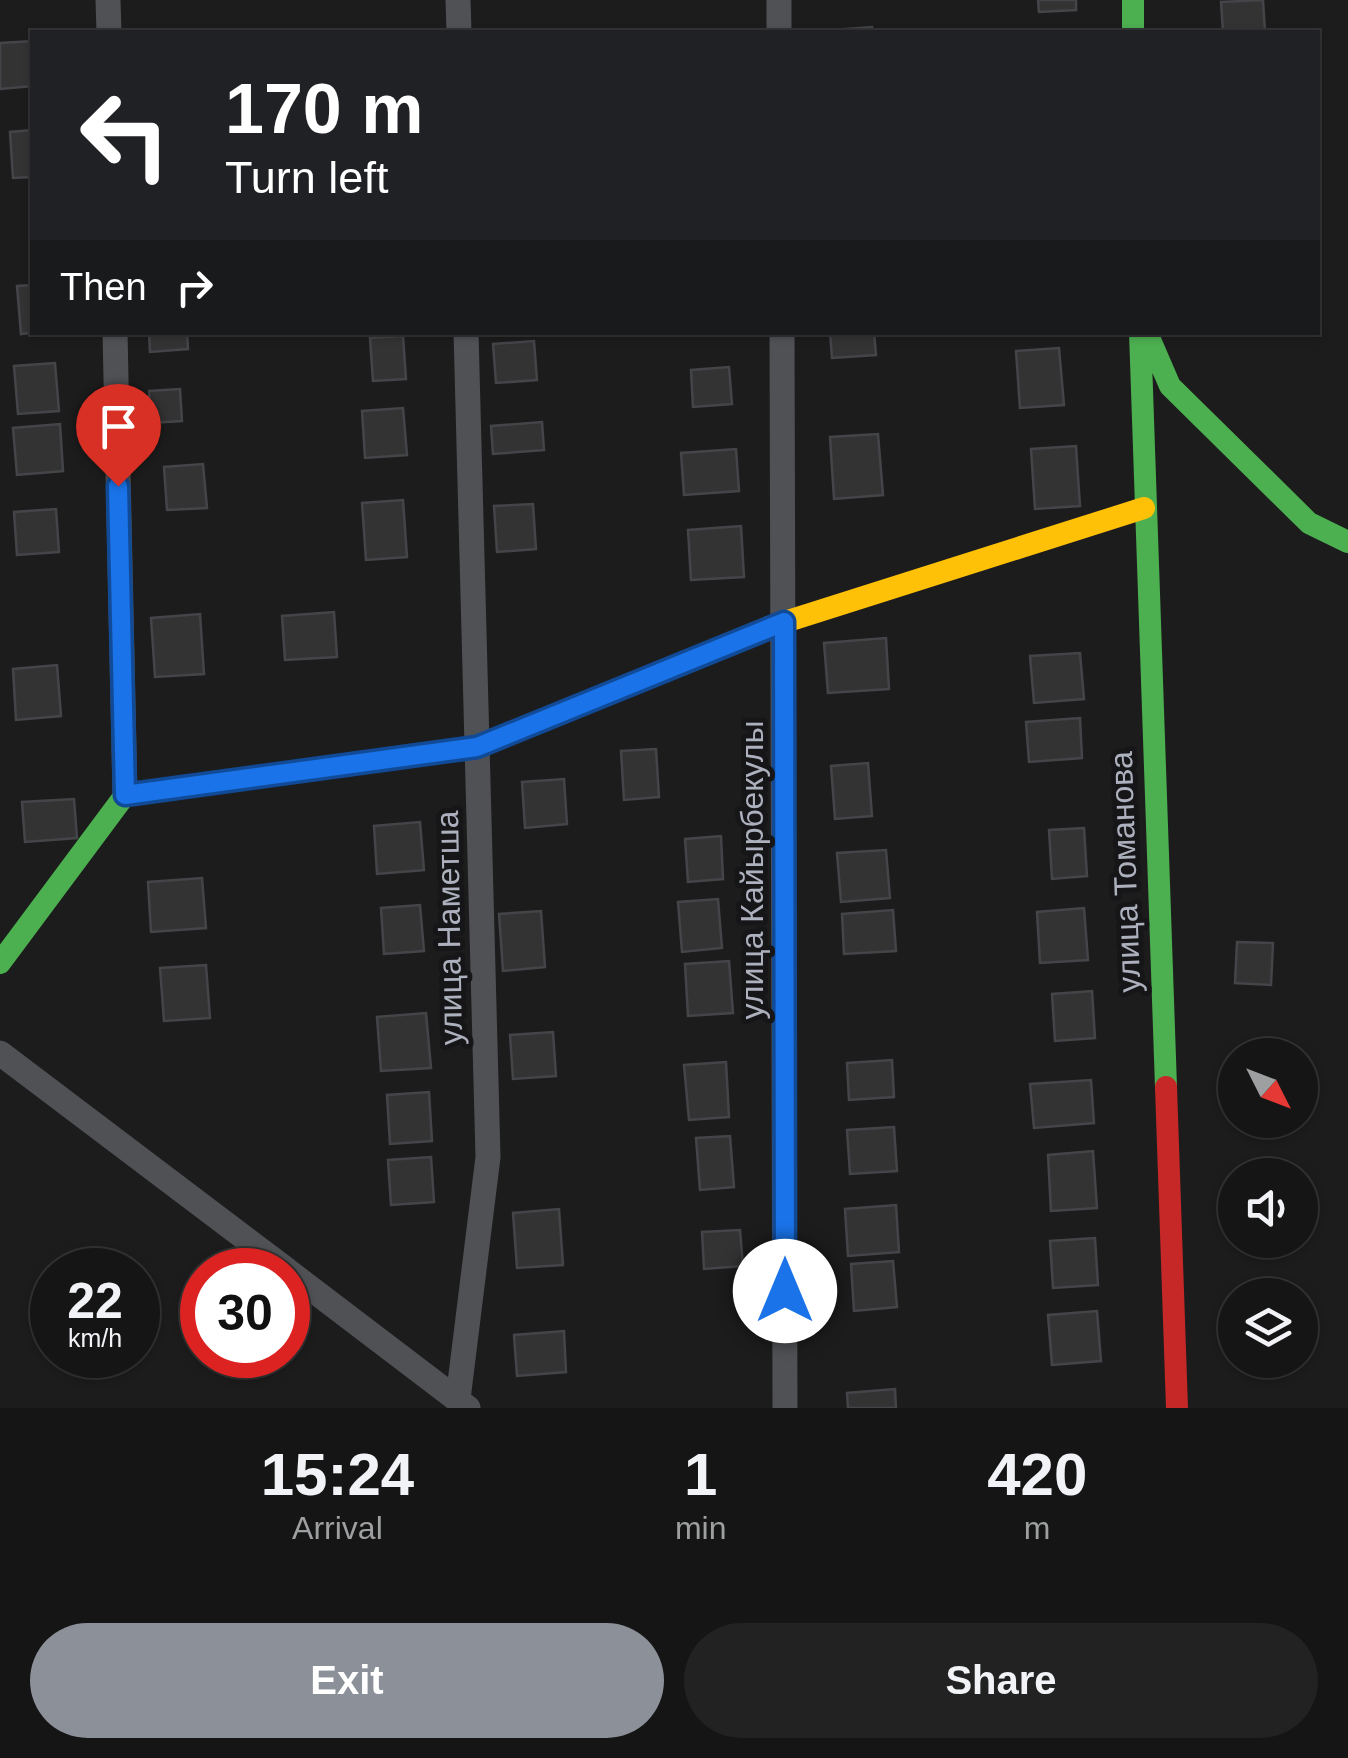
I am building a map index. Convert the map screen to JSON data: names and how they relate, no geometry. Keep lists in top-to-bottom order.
{
  "streets": {
    "street": ["улица Кайырбекулы", "улица Томанова", "улица Наметша"]
  },
  "north": "bottom right",
  "page": {
    "turn": ["170 m", "Turn left"],
    "then": "Then",
    "speed": "22 km/h",
    "limit": "30",
    "eta": [
      "15:24",
      "Arrival",
      "1",
      "min",
      "420",
      "m"
    ],
    "buttons": ["Exit", "Share"]
  }
}
